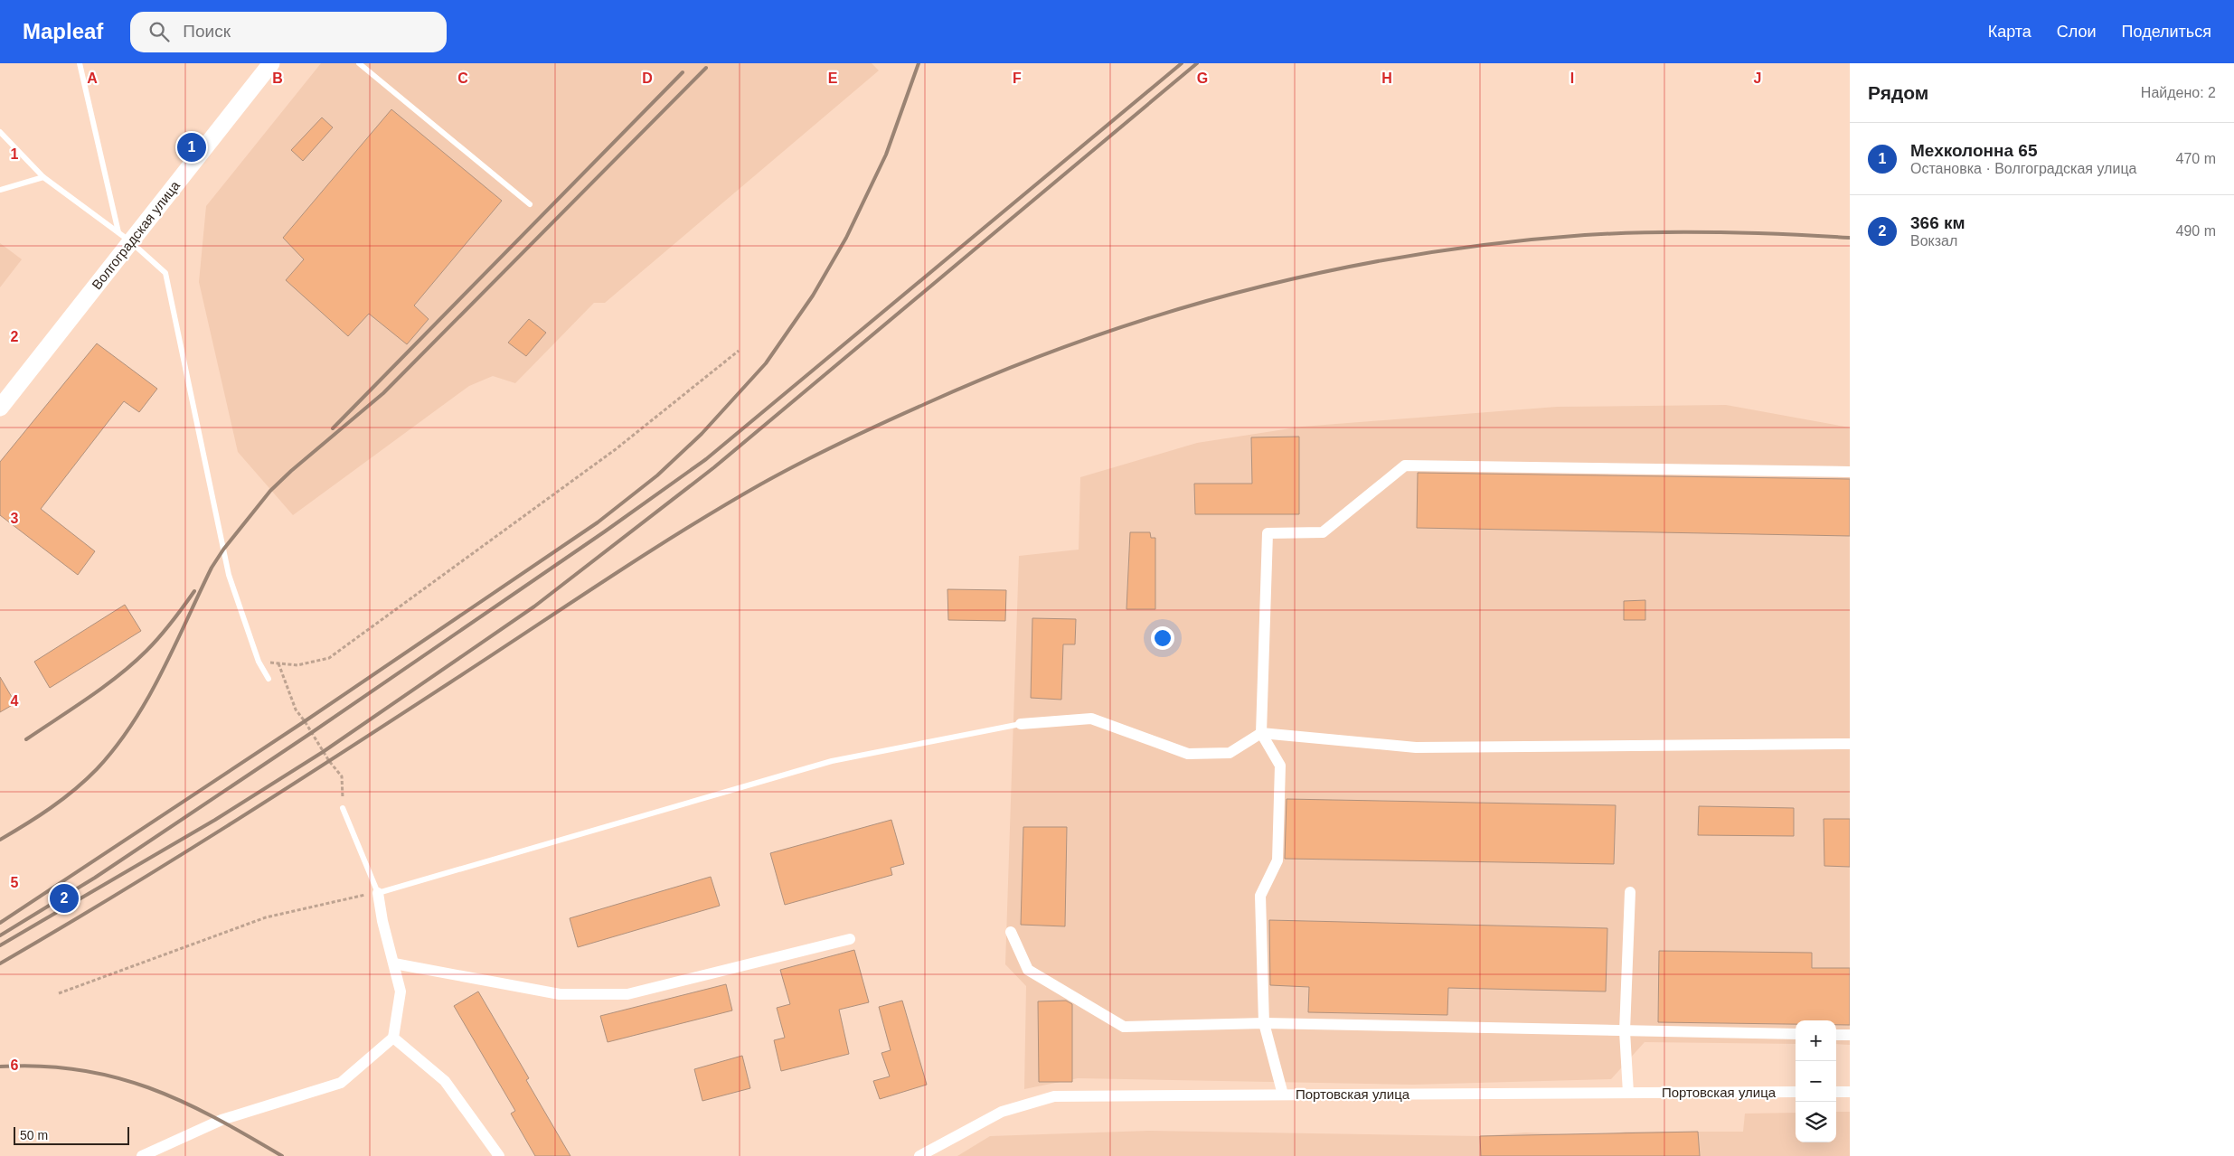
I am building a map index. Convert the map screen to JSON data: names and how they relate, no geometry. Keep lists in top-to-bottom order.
{
  "streets": {
    "main road": ["Волгоградская улица"],
    "street": ["Портовская улица"]
  },
  "scale_bar": "50 m",
  "page": {
    "header": "Mapleaf",
    "search": "Поиск",
    "nav": ["Карта", "Слои", "Поделиться"],
    "heading": ["Рядом", "Найдено: 2"],
    "list": [
      {
        "mark": "1",
        "name": "Мехколонна 65",
        "note": "Остановка · Волгоградская улица",
        "value": "470 m"
      },
      {
        "mark": "2",
        "name": "366 км",
        "note": "Вокзал",
        "value": "490 m"
      }
    ],
    "pins": ["1", "2"],
    "map_buttons": ["+", "−"],
    "scale": "50 m"
  },
  "grid": {
    "columns": [
      "A",
      "B",
      "C",
      "D",
      "E",
      "F",
      "G",
      "H",
      "I",
      "J"
    ],
    "rows": [
      "1",
      "2",
      "3",
      "4",
      "5",
      "6"
    ]
  }
}
